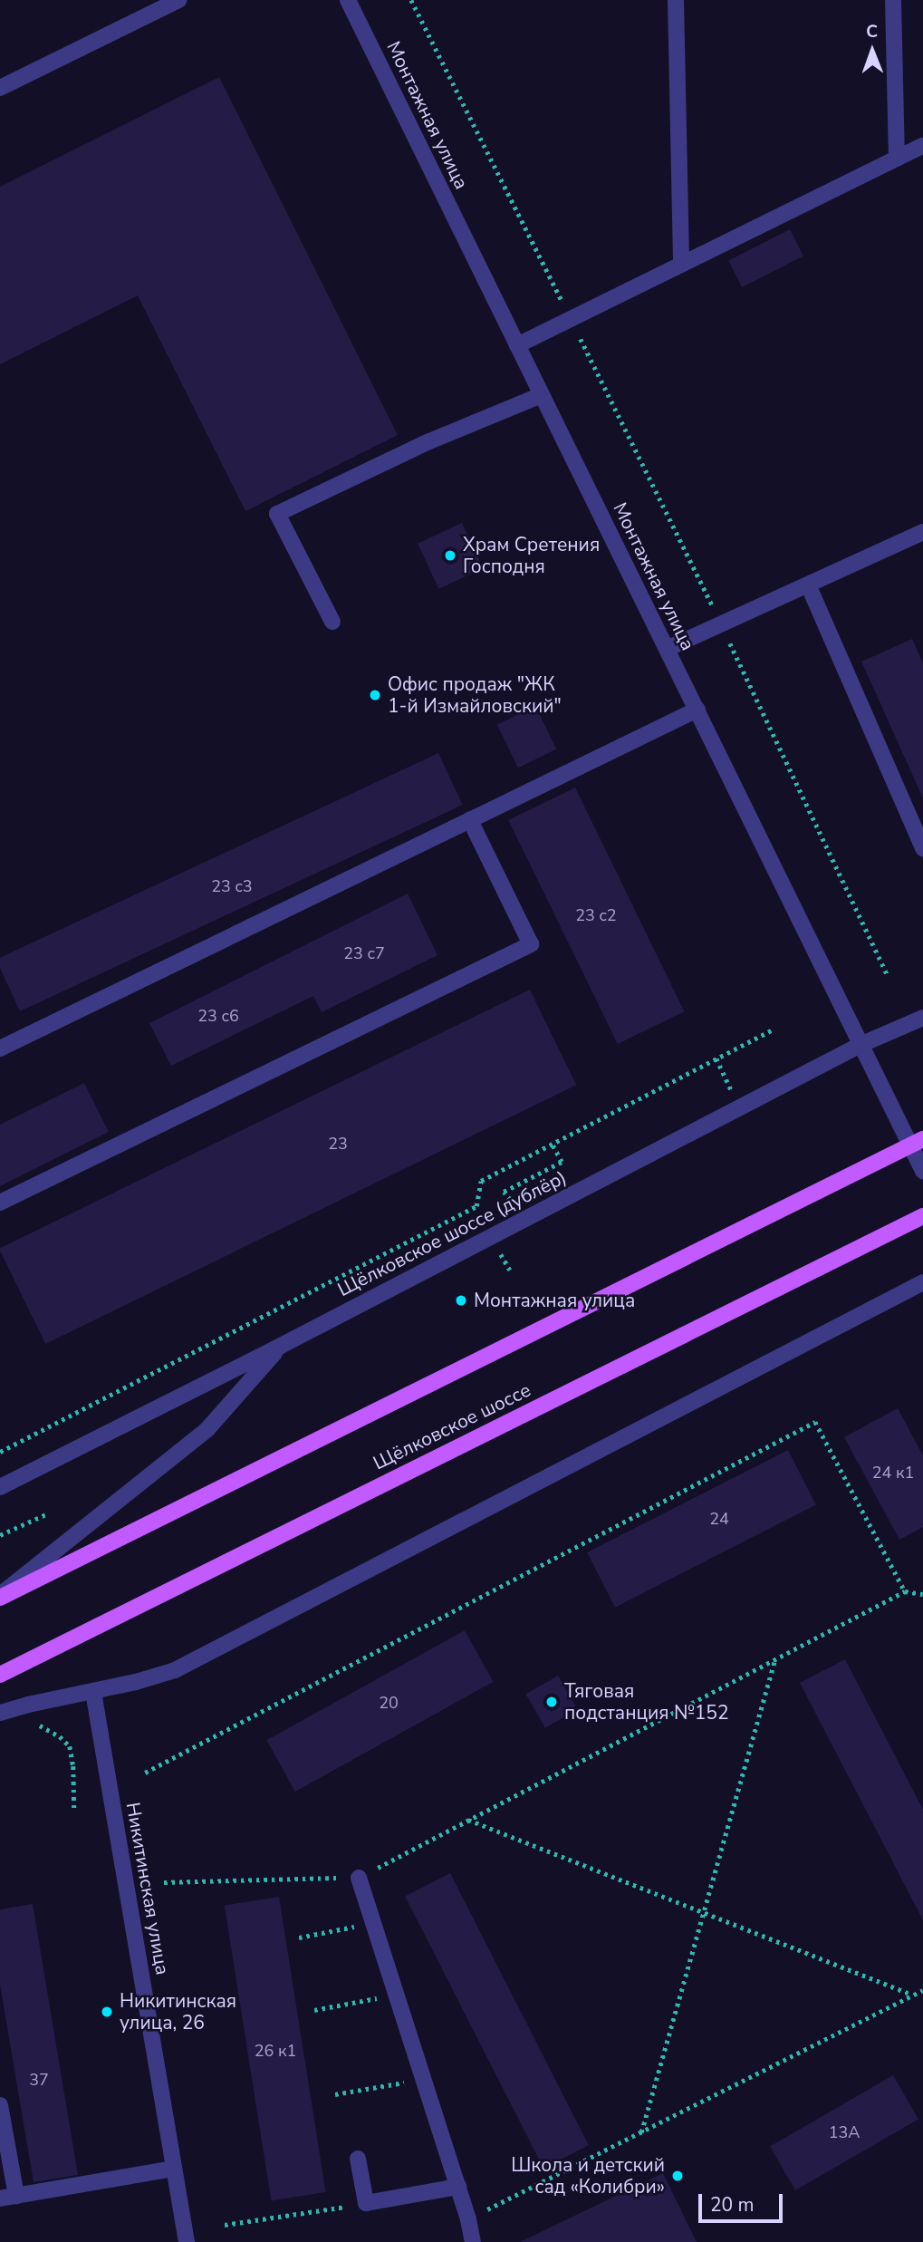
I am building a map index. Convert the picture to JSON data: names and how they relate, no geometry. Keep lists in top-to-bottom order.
{
  "streets": {
    "main road": ["Щёлковское шоссе"],
    "street": ["Монтажная улица", "Щёлковское шоссе (дублёр)", "Никитинская улица"]
  },
  "crossings": [
    ["Монтажная улица", "Щёлковское шоссе (дублёр)"]
  ],
  "places": [
    "Храм Сретения Господня",
    "Офис продаж \"ЖК 1-й Измайловский\"",
    "Монтажная улица",
    "Тяговая подстанция №152",
    "Никитинская улица, 26",
    "Школа и детский сад «Колибри»"
  ],
  "house_numbers": [
    "23 c3",
    "23 c2",
    "23 с7",
    "23 с6",
    "23",
    "24 к1",
    "24",
    "20",
    "26 к1",
    "37",
    "13А"
  ],
  "scale_bar": "20 m",
  "north": "top"
}
